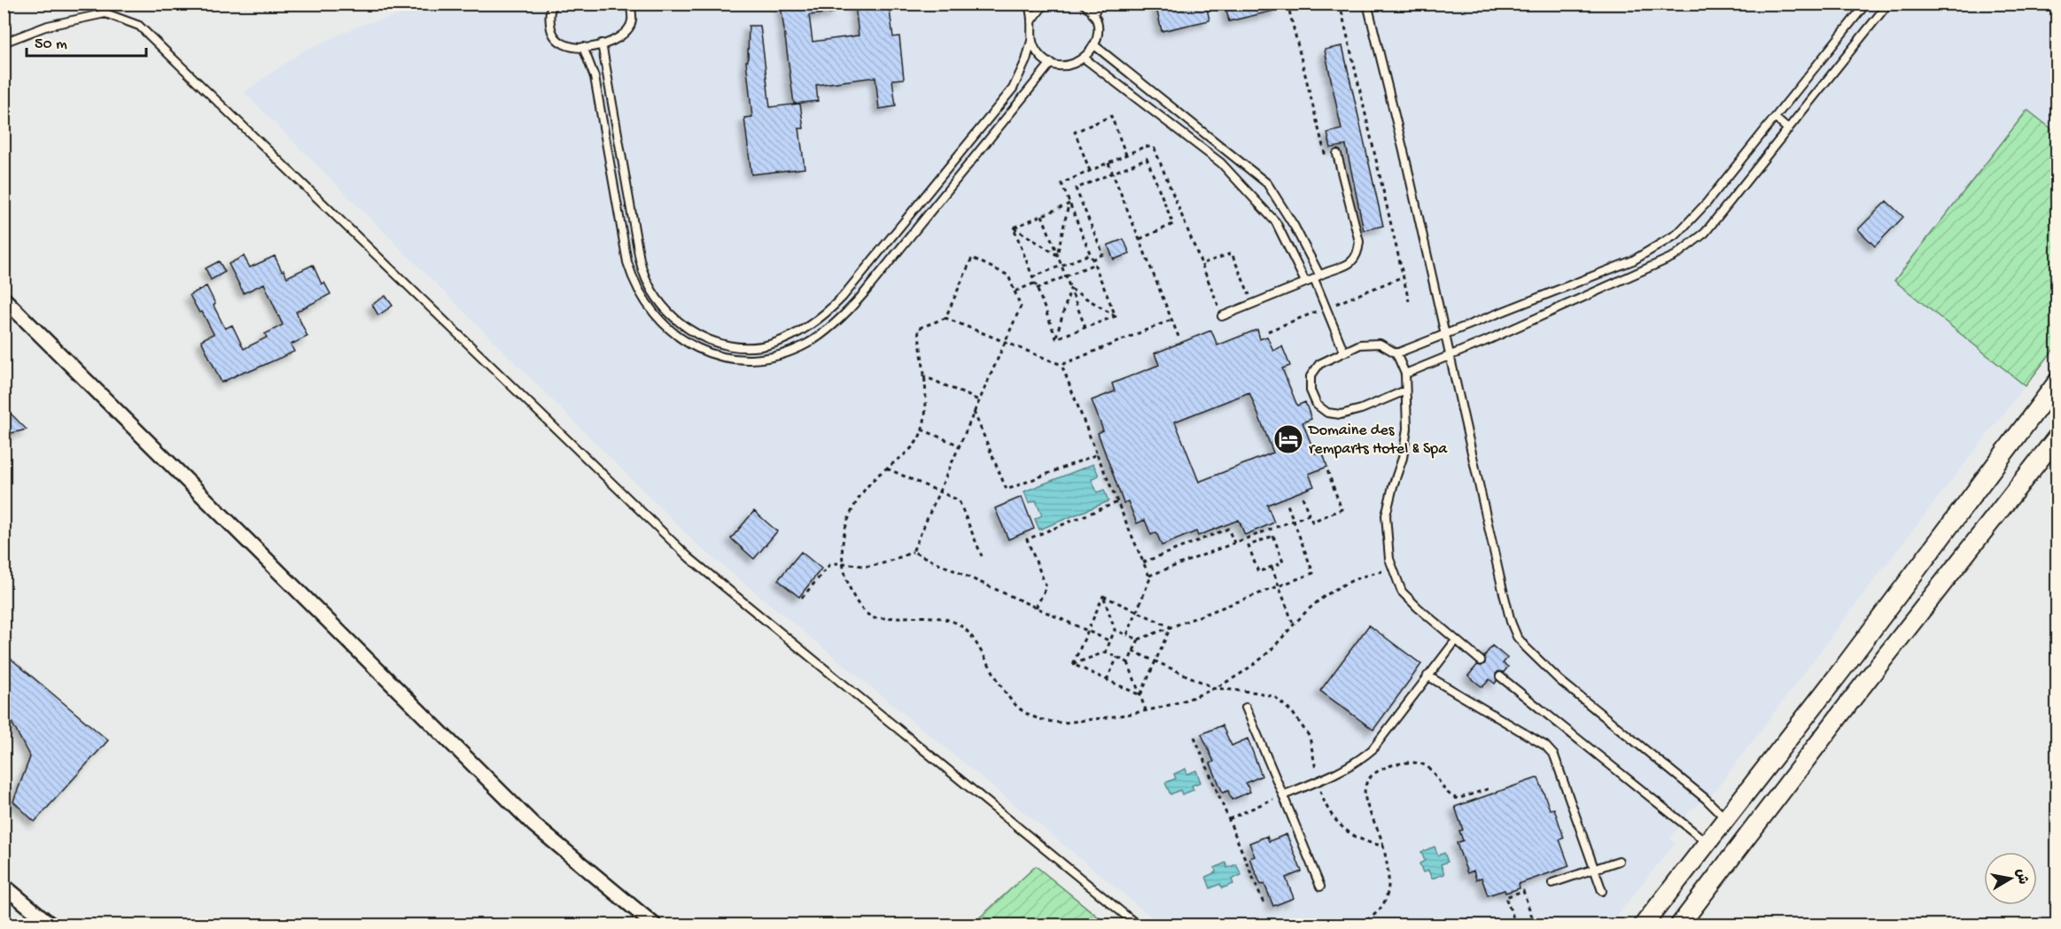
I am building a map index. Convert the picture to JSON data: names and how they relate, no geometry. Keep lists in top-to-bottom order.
{
  "places": {
    "hotel": ["Domaine des remparts Hotel & Spa"]
  },
  "scale_bar": "50 m",
  "north": "right"
}
